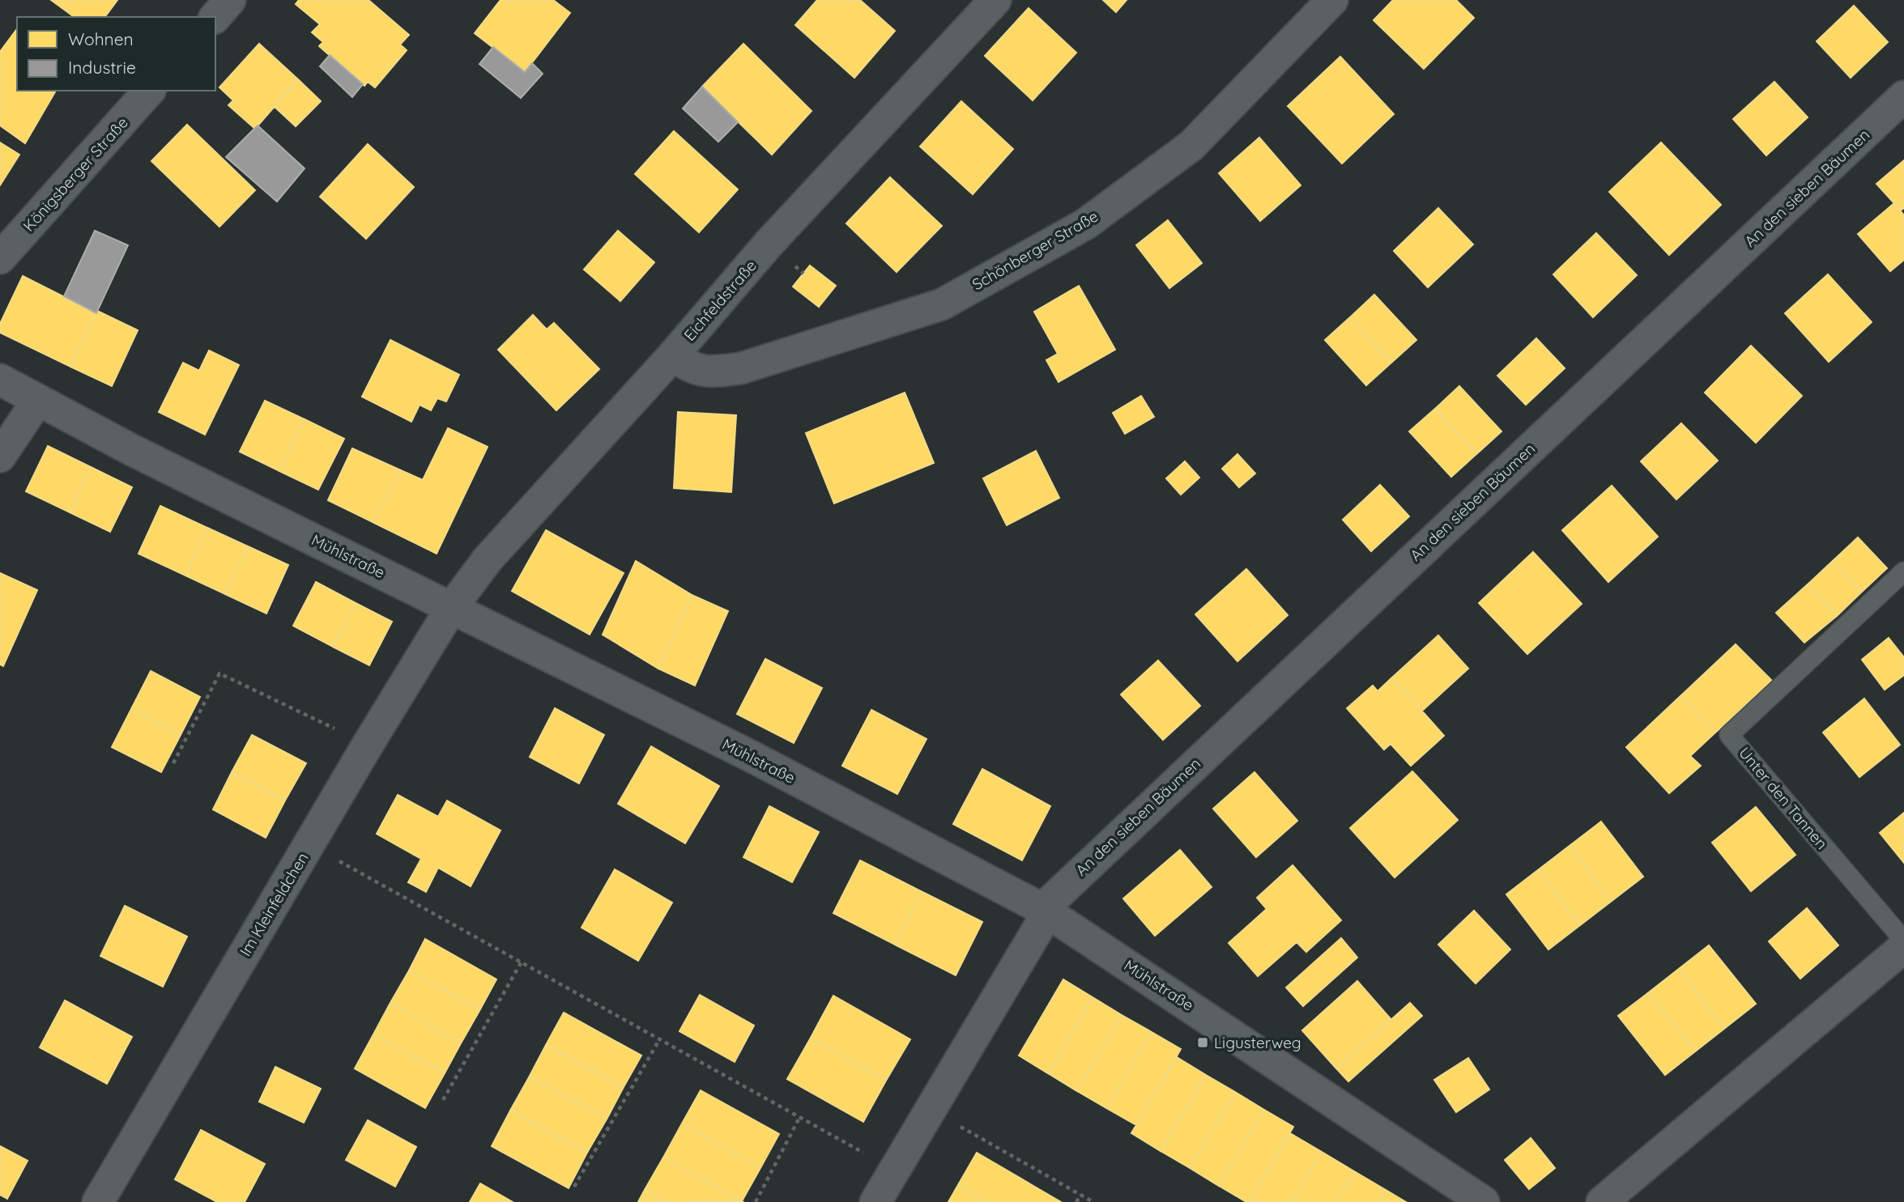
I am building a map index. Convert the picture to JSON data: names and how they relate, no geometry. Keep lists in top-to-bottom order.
{
  "streets": {
    "street": [
      "Königsberger Straße",
      "An den sieben Bäumen",
      "Schönberger Straße",
      "Eichfeldstraße",
      "Mühlstraße",
      "Im Kleinfeldchen"
    ],
    "lane": ["Unter den Tannen"]
  },
  "crossings": [
    ["An den sieben Bäumen", "Mühlstraße"],
    ["Schönberger Straße", "Eichfeldstraße"],
    ["Eichfeldstraße", "Mühlstraße"],
    ["Eichfeldstraße", "Im Kleinfeldchen"],
    ["Mühlstraße", "Im Kleinfeldchen"]
  ],
  "places": {
    "transit": ["Ligusterweg"]
  },
  "legend": ["Wohnen", "Industrie"]
}
